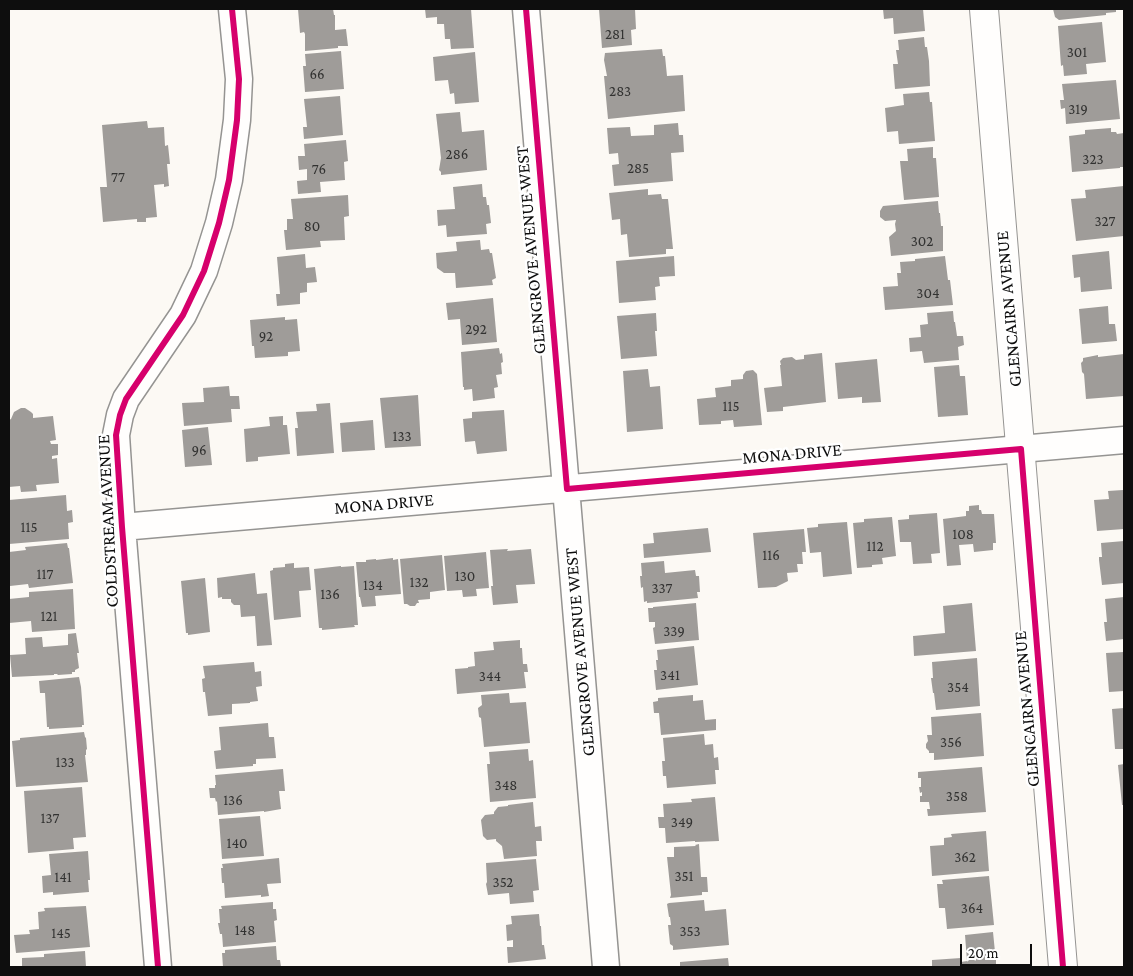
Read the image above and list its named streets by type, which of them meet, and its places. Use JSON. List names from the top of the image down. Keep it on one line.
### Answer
{"streets":{"street":["GLENGROVE AVENUE WEST","GLENCAIRN AVENUE","MONA DRIVE","COLDSTREAM AVENUE"]},"crossings":[["GLENGROVE AVENUE WEST","MONA DRIVE"],["GLENCAIRN AVENUE","MONA DRIVE"],["MONA DRIVE","COLDSTREAM AVENUE"]],"house_numbers":["281","301","66","283","319","286","323","285","76","77","327","80","302","304","292","92","115","133","96","115","108","112","116","117","130","132","134","337","136","121","339","341","344","354","356","133","348","358","136","137","349","140","362","351","141","352","364","148","353","145"],"scale_bar":"20 m"}
